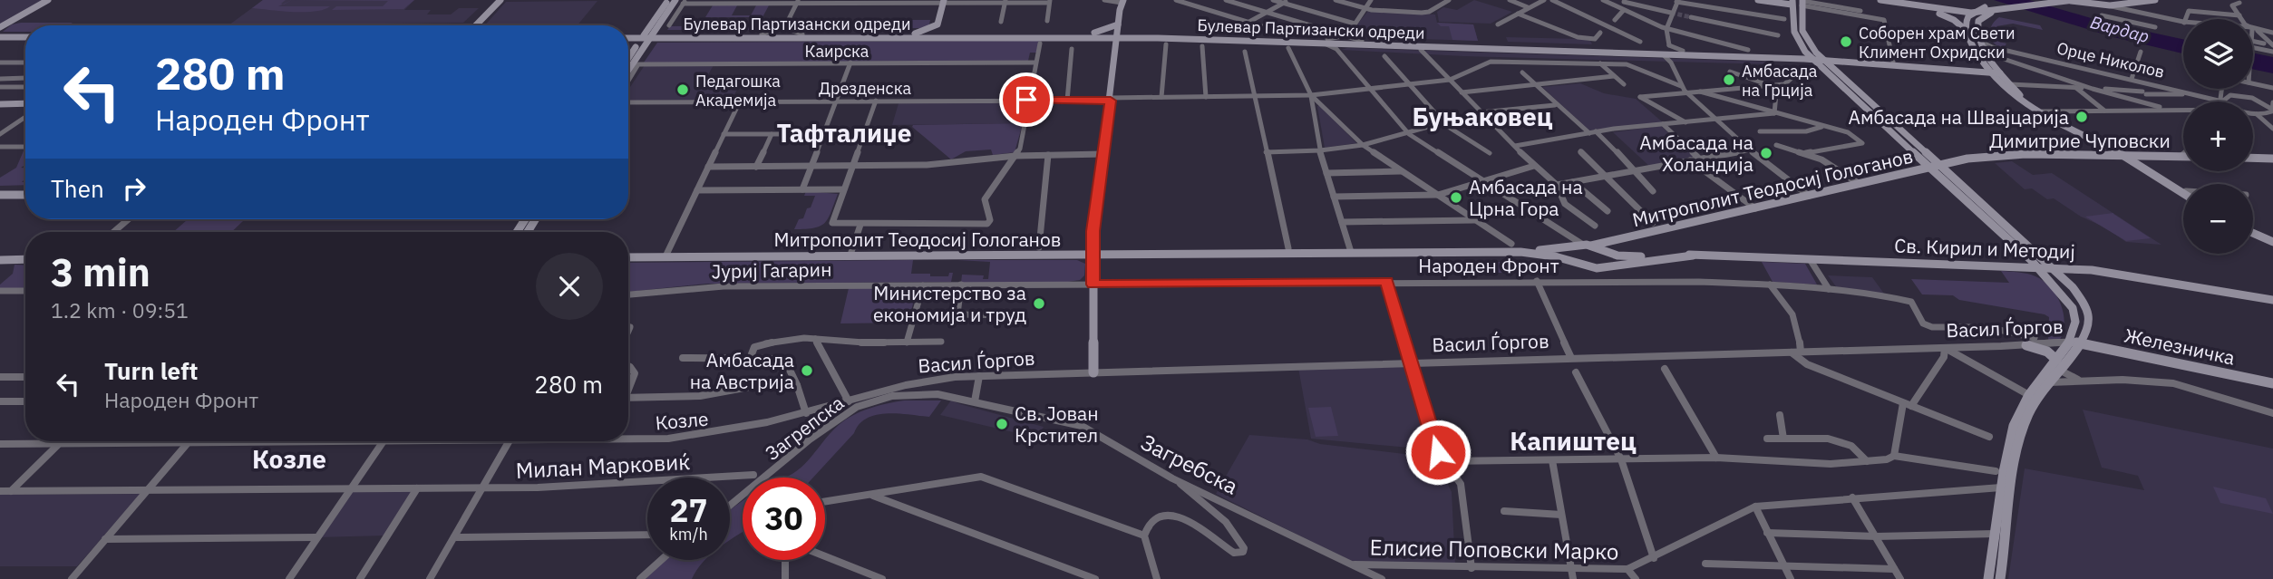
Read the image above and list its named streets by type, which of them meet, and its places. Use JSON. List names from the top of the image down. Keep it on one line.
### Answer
{"streets":{"street":["Булевар Партизански одреди","Каирска","Орце Николов","Дрезденска","Димитрие Чуповски","Митрополит Теодосиј Гологанов","Св. Кирил и Методиј","Народен Фронт","Јуриј Гагарин","Васил Ѓоргов","Железничка","Козле","Загрепска","Загребска","Милан Марковиќ","Елисие Поповски Марко"]},"crossings":[["Димитрие Чуповски","Митрополит Теодосиј Гологанов"],["Митрополит Теодосиј Гологанов","Св. Кирил и Методиј"],["Народен Фронт","Јуриј Гагарин"],["Народен Фронт","Васил Ѓоргов"],["Васил Ѓоргов","Железничка"],["Васил Ѓоргов","Козле"],["Загрепска","Загребска"],["Загребска","Елисие Поповски Марко"]],"districts":["Буњаковец","Тафталиџе","Капиштец","Козле"],"water":["Вардар"],"places":["Соборен храм Свети Климент Охридски","Амбасада на Грција","Педагошка Академија","Амбасада на Швајцарија","Амбасада на Холандија","Амбасада на Црна Гора","Министерство за економија и труд","Амбасада на Австрија","Св. Јован Крстител"],"page":{"map_buttons":["+","−"],"turn":["280 m","Народен Фронт"],"then":"Then","heading":["3 min","1.2 km · 09:51"],"list":[{"name":"Turn left","note":"Народен Фронт","value":"280 m"}],"speed":"27 km/h","limit":"30"}}
